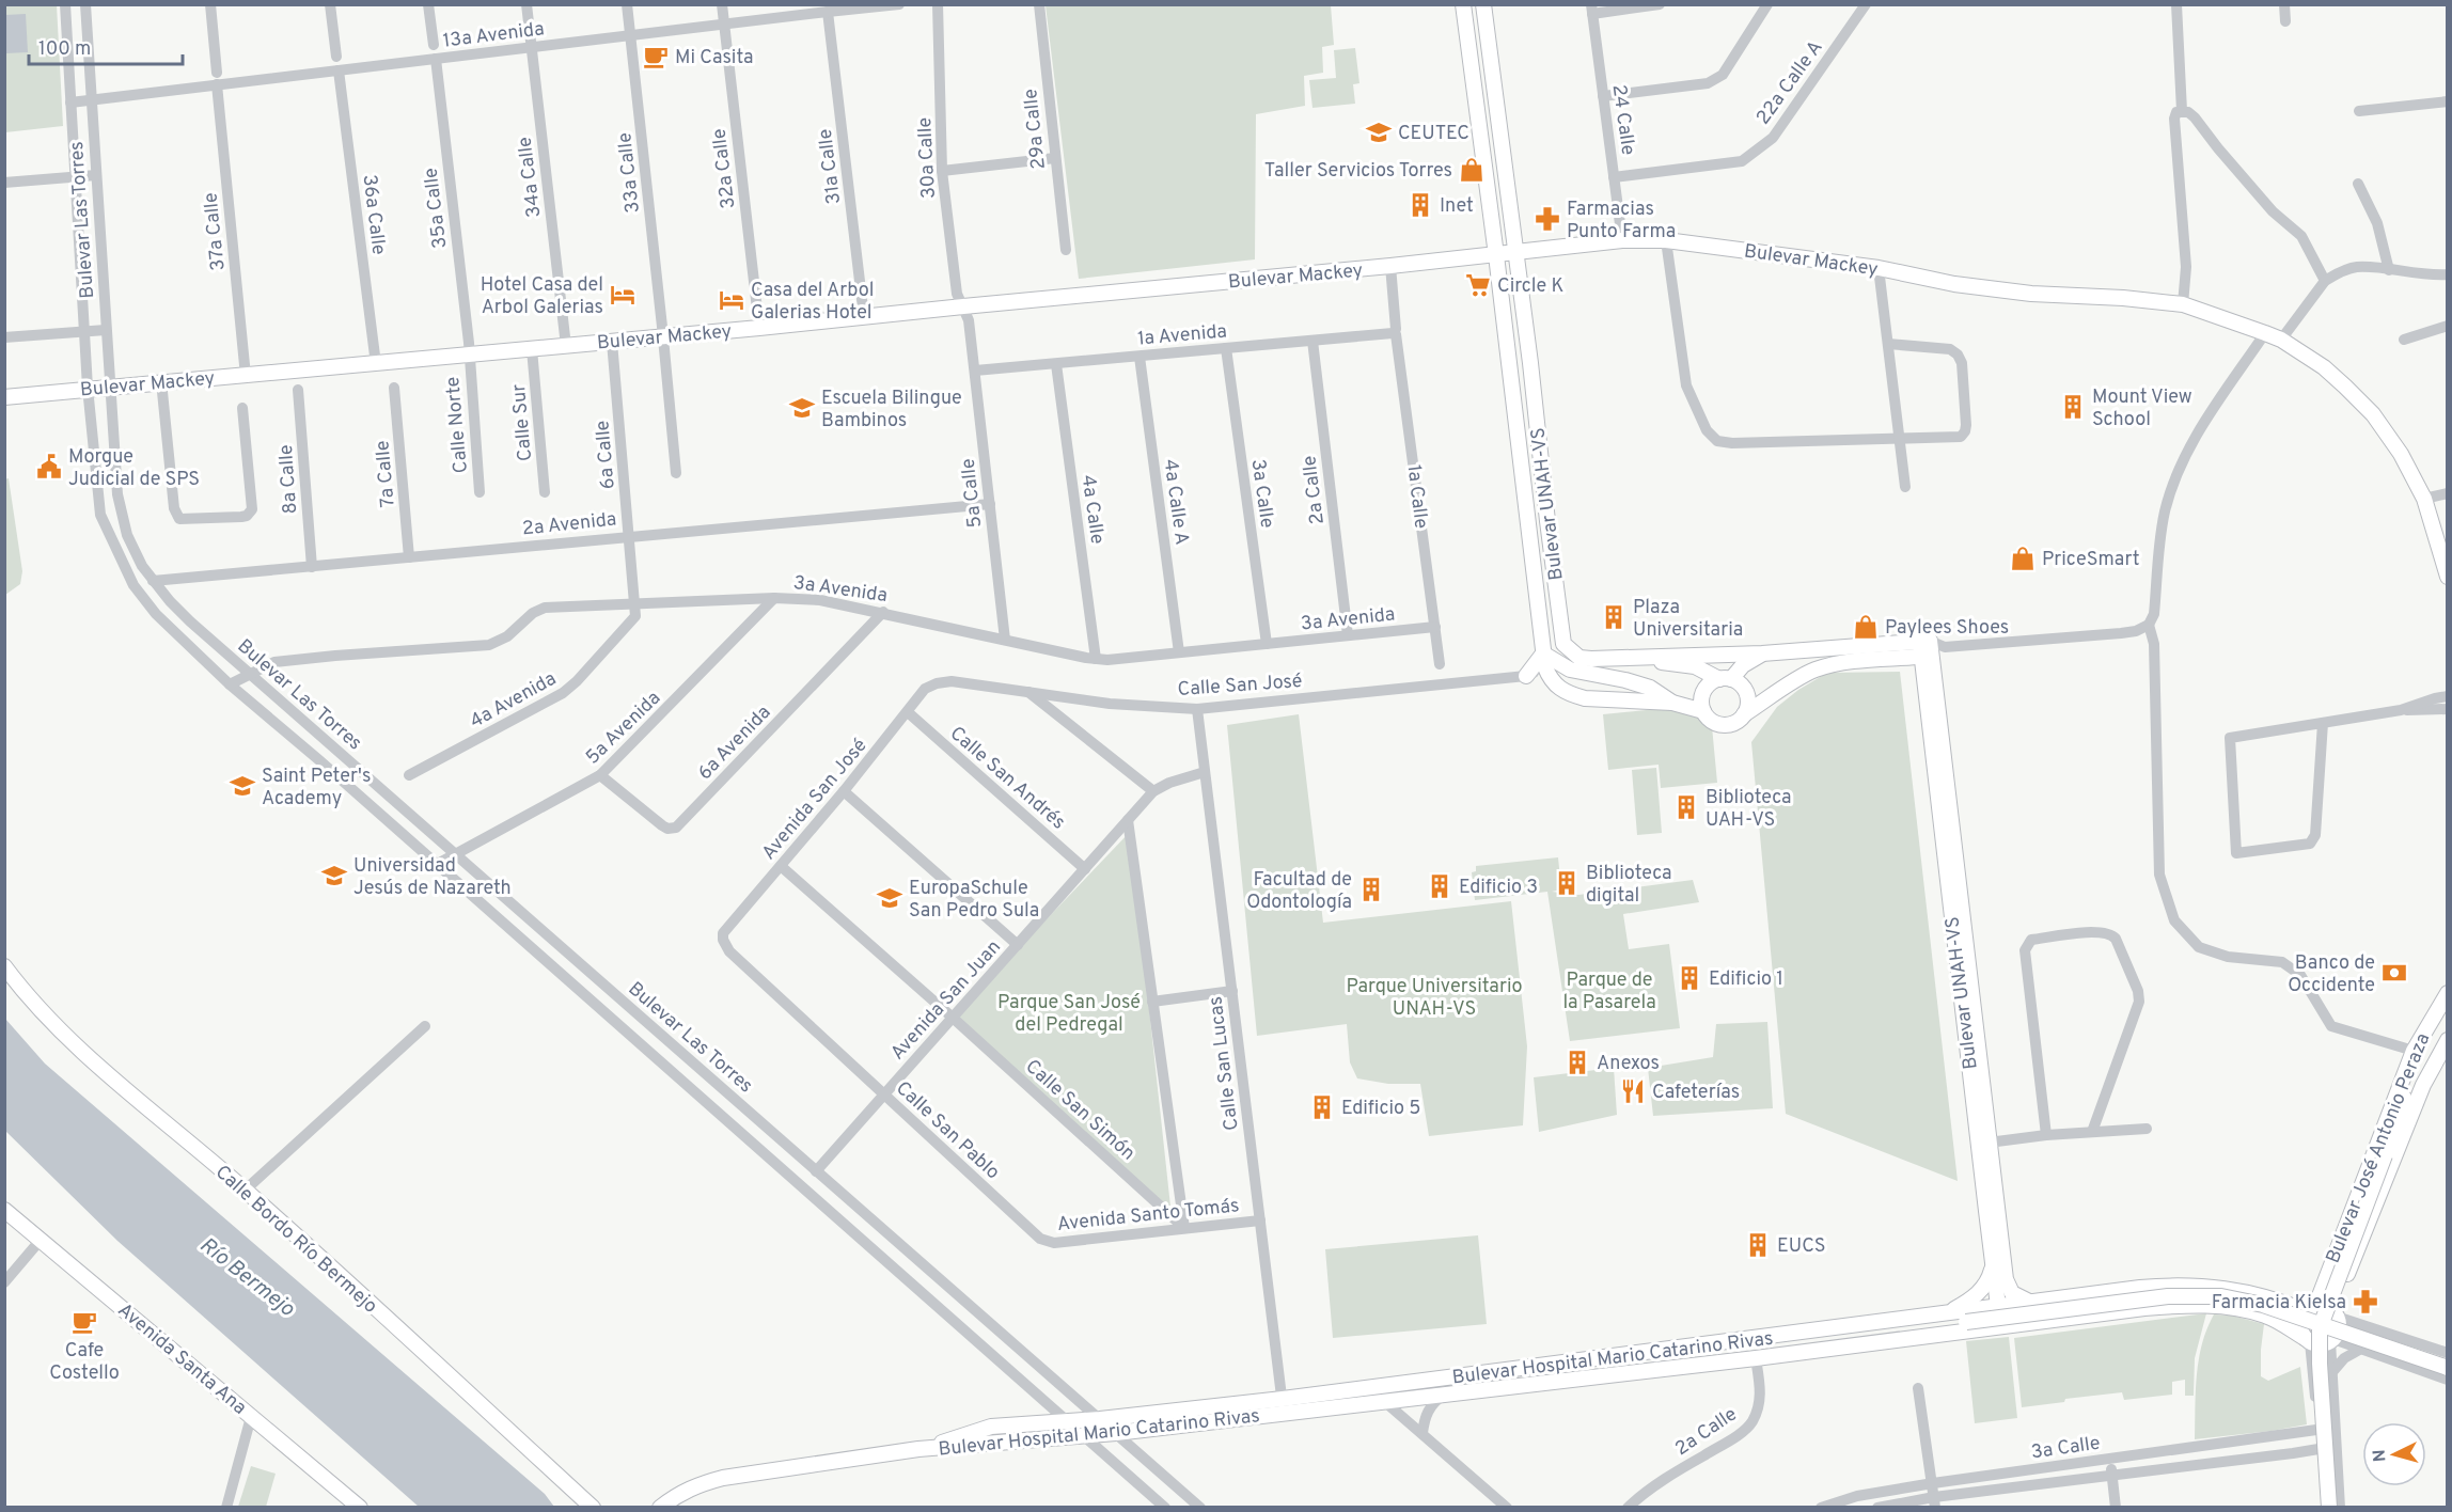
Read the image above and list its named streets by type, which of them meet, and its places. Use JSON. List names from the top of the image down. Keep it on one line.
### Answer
{"streets":{"main road":["Bulevar Mackey","Bulevar UNAH-VS","Bulevar José Antonio Peraza","Calle Bordo Río Bermejo","Bulevar Hospital Mario Catarino Rivas","Avenida Santa Ana"],"street":["13a Avenida","22a Calle A","24 Calle","29a Calle","30a Calle","31a Calle","32a Calle","33a Calle","34a Calle","35a Calle","36a Calle","Bulevar Las Torres","37a Calle","1a Avenida","Calle Sur","Calle Norte","6a Calle","7a Calle","8a Calle","2a Calle","5a Calle","3a Calle","1a Calle","4a Calle A","4a Calle","2a Avenida","3a Avenida","Calle San José","4a Avenida","5a Avenida","6a Avenida","Calle San Andrés","Avenida San José","Avenida San Juan","Calle San Lucas","Calle San Simón","Calle San Pablo","Avenida Santo Tomás"]},"crossings":[["13a Avenida","31a Calle"],["13a Avenida","32a Calle"],["13a Avenida","33a Calle"],["13a Avenida","34a Calle"],["13a Avenida","35a Calle"],["13a Avenida","36a Calle"],["13a Avenida","Bulevar Las Torres"],["13a Avenida","37a Calle"],["22a Calle A","24 Calle"],["24 Calle","Bulevar Mackey"],["30a Calle","Bulevar Mackey"],["30a Calle","5a Calle"],["31a Calle","Bulevar Mackey"],["32a Calle","Bulevar Mackey"],["33a Calle","Bulevar Mackey"],["34a Calle","Bulevar Mackey"],["35a Calle","Bulevar Mackey"],["35a Calle","Calle Norte"],["36a Calle","Bulevar Mackey"],["Bulevar Las Torres","Bulevar Mackey"],["Bulevar Las Torres","2a Avenida"],["Bulevar Las Torres","3a Avenida"],["Bulevar Las Torres","5a Avenida"],["Bulevar Las Torres","Avenida San Juan"],["Bulevar Las Torres","Bulevar Hospital Mario Catarino Rivas"],["37a Calle","Bulevar Mackey"],["Bulevar Mackey","Calle Sur"],["Bulevar Mackey","Calle Norte"],["Bulevar Mackey","6a Calle"],["Bulevar Mackey","5a Calle"],["Bulevar Mackey","1a Calle"],["Bulevar Mackey","Bulevar UNAH-VS"],["1a Avenida","2a Calle"],["1a Avenida","5a Calle"],["1a Avenida","3a Calle"],["1a Avenida","1a Calle"],["1a Avenida","4a Calle A"],["1a Avenida","4a Calle"],["6a Calle","2a Avenida"],["6a Calle","3a Avenida"],["6a Calle","4a Avenida"],["7a Calle","2a Avenida"],["8a Calle","2a Avenida"],["2a Calle","3a Avenida"],["2a Calle","Bulevar Hospital Mario Catarino Rivas"],["5a Calle","2a Avenida"],["5a Calle","3a Avenida"],["3a Calle","3a Avenida"],["1a Calle","3a Avenida"],["1a Calle","Calle San José"],["4a Calle A","3a Avenida"],["Bulevar UNAH-VS","Bulevar Hospital Mario Catarino Rivas"],["4a Calle","3a Avenida"],["3a Avenida","4a Avenida"],["3a Avenida","5a Avenida"],["3a Avenida","6a Avenida"],["Calle San José","Avenida San José"],["Calle San José","Calle San Lucas"],["5a Avenida","6a Avenida"],["Calle San Andrés","Avenida San José"],["Calle San Andrés","Avenida San Juan"],["Avenida San José","Calle San Simón"],["Avenida San José","Calle San Pablo"],["Avenida San Juan","Calle San Lucas"],["Avenida San Juan","Calle San Simón"],["Avenida San Juan","Calle San Pablo"],["Calle San Lucas","Avenida Santo Tomás"],["Calle San Lucas","Bulevar Hospital Mario Catarino Rivas"],["Calle San Simón","Avenida Santo Tomás"],["Calle San Pablo","Avenida Santo Tomás"],["Bulevar José Antonio Peraza","Bulevar Hospital Mario Catarino Rivas"]],"water":["Río Bermejo"],"parks":["Parque de la Pasarela","Parque Universitario UNAH-VS","Parque San José del Pedregal"],"places":{"cafe":["Mi Casita","Cafe Costello"],"school or university":["CEUTEC","Escuela Bilingue Bambinos","Saint Peter's Academy","Universidad Jesús de Nazareth","EuropaSchule San Pedro Sula"],"shop":["Taller Servicios Torres","PriceSmart","Paylees Shoes"],"building":["Inet","Mount View School","Plaza Universitaria","Biblioteca UAH-VS","Biblioteca digital","Edificio 3","Facultad de Odontología","Edificio 1","Anexos","Edificio 5","EUCS"],"pharmacy":["Farmacias Punto Farma","Farmacia Kielsa"],"supermarket":["Circle K"],"hotel":["Hotel Casa del Arbol Galerias","Casa del Arbol Galerias Hotel"],"public building":["Morgue Judicial de SPS"],"bank":["Banco de Occidente"],"restaurant":["Cafeterías"]},"scale_bar":"100 m","north":"left"}
